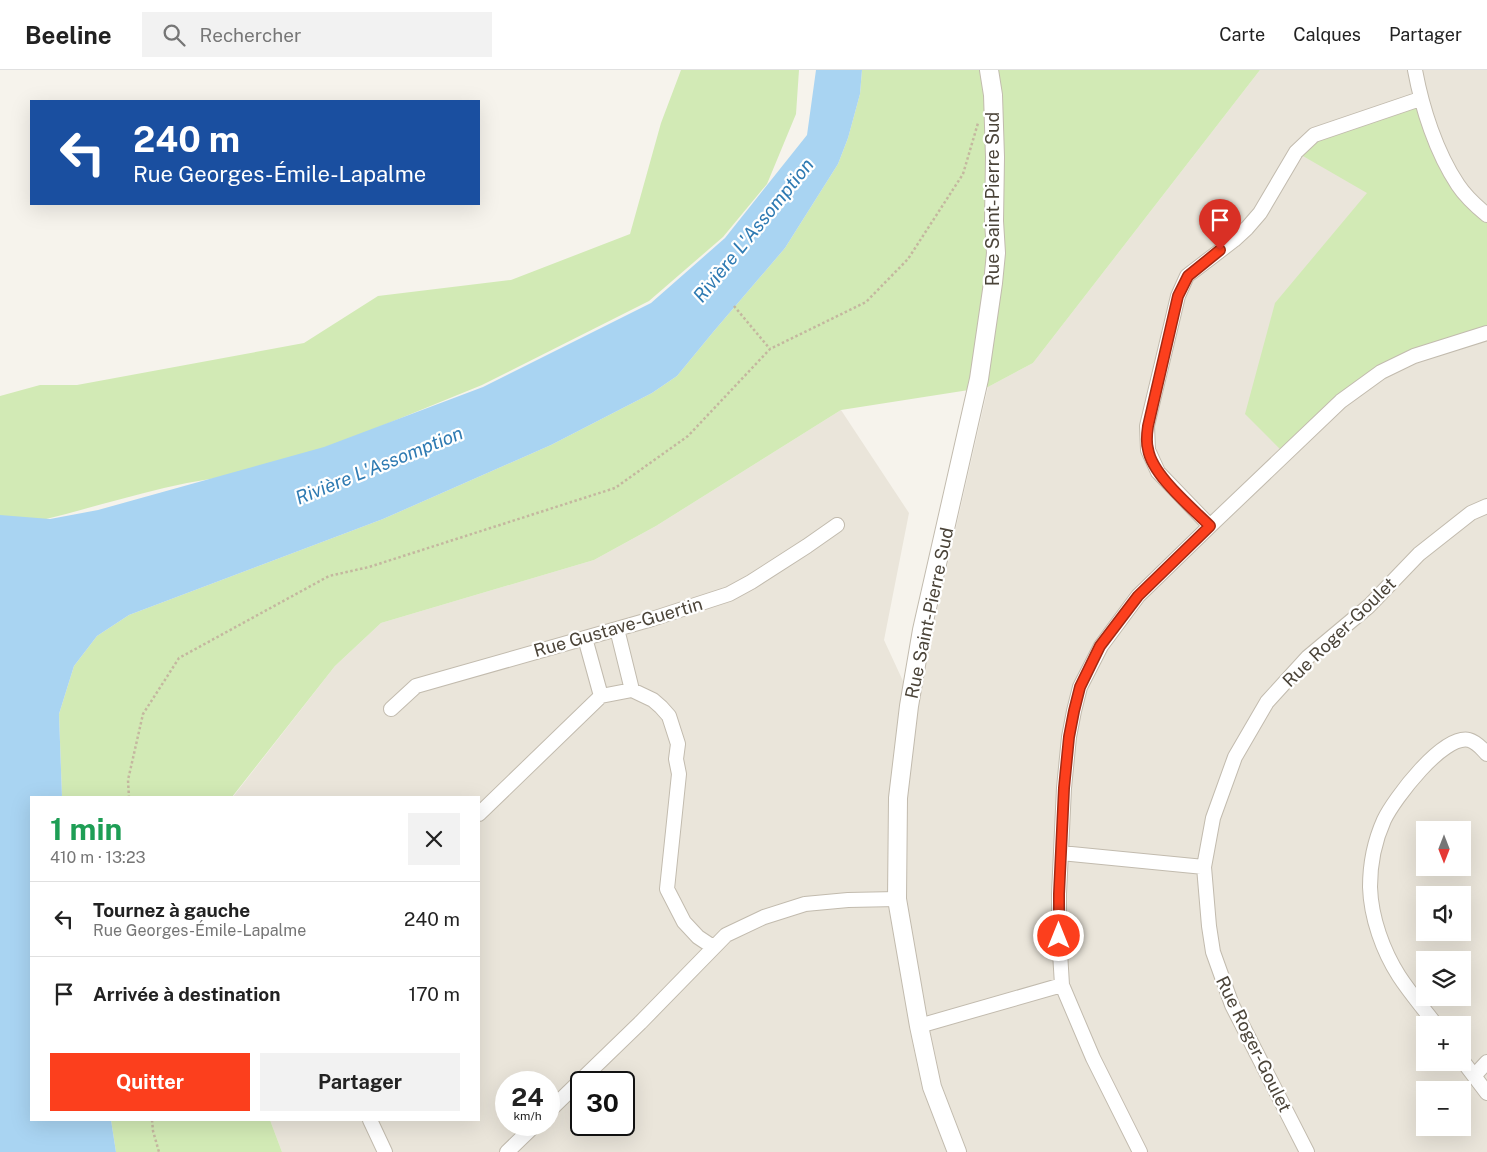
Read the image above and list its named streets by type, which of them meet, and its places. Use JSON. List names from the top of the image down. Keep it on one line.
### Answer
{"streets":{"street":["Rue Saint-Pierre Sud","Rue Gustave-Guertin","Rue Roger-Goulet"]},"water":["Rivière L'Assomption"],"north":"bottom","page":{"header":"Beeline","search":"Rechercher","nav":["Carte","Calques","Partager"],"turn":["240 m","Rue Georges-Émile-Lapalme"],"heading":["1 min","410 m · 13:23"],"map_buttons":["+","−"],"list":[{"name":"Tournez à gauche","note":"Rue Georges-Émile-Lapalme","value":"240 m"},{"name":"Arrivée à destination","value":"170 m"}],"buttons":["Quitter","Partager"],"speed":"24 km/h","limit":"30"}}
